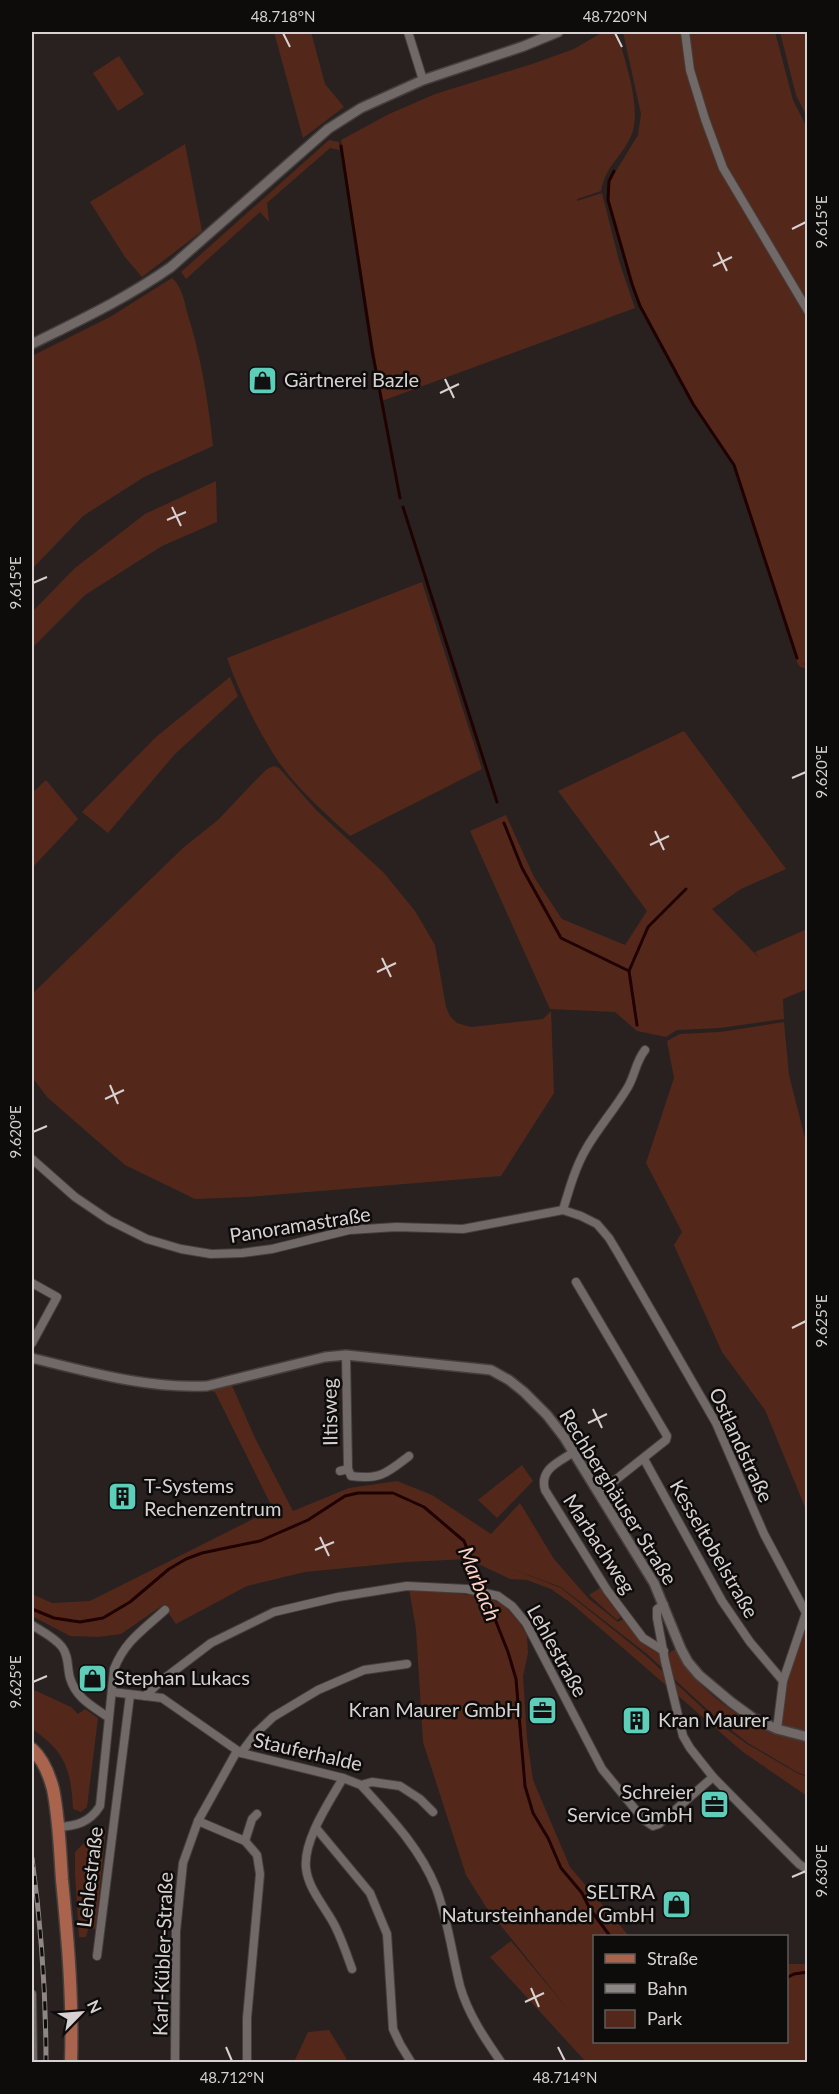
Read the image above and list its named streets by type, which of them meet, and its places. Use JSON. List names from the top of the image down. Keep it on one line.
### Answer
{"streets":{"street":["Panoramastraße","Iltisweg","Ostlandstraße","Rechberghäuser Straße","Marbachweg","Kesseltobelstraße","Lehlestraße","Stauferhalde","Karl-Kübler-Straße"]},"crossings":[["Panoramastraße","Ostlandstraße"],["Iltisweg","Rechberghäuser Straße"],["Ostlandstraße","Rechberghäuser Straße"],["Ostlandstraße","Kesseltobelstraße"],["Rechberghäuser Straße","Marbachweg"],["Lehlestraße","Stauferhalde"],["Stauferhalde","Karl-Kübler-Straße"]],"water":["Marbach"],"places":{"shop":["Gärtnerei Bazle","Stephan Lukacs","SELTRA Natursteinhandel GmbH"],"building":["T-Systems Rechenzentrum","Kran Maurer"],"office":["Kran Maurer GmbH","Schreier Service GmbH"]},"legend":["Straße","Bahn","Park"],"north":"top right","coordinates":["48.718°N","48.720°N","9.615°E","9.620°E","9.625°E","9.630°E","48.712°N","48.714°N"]}
